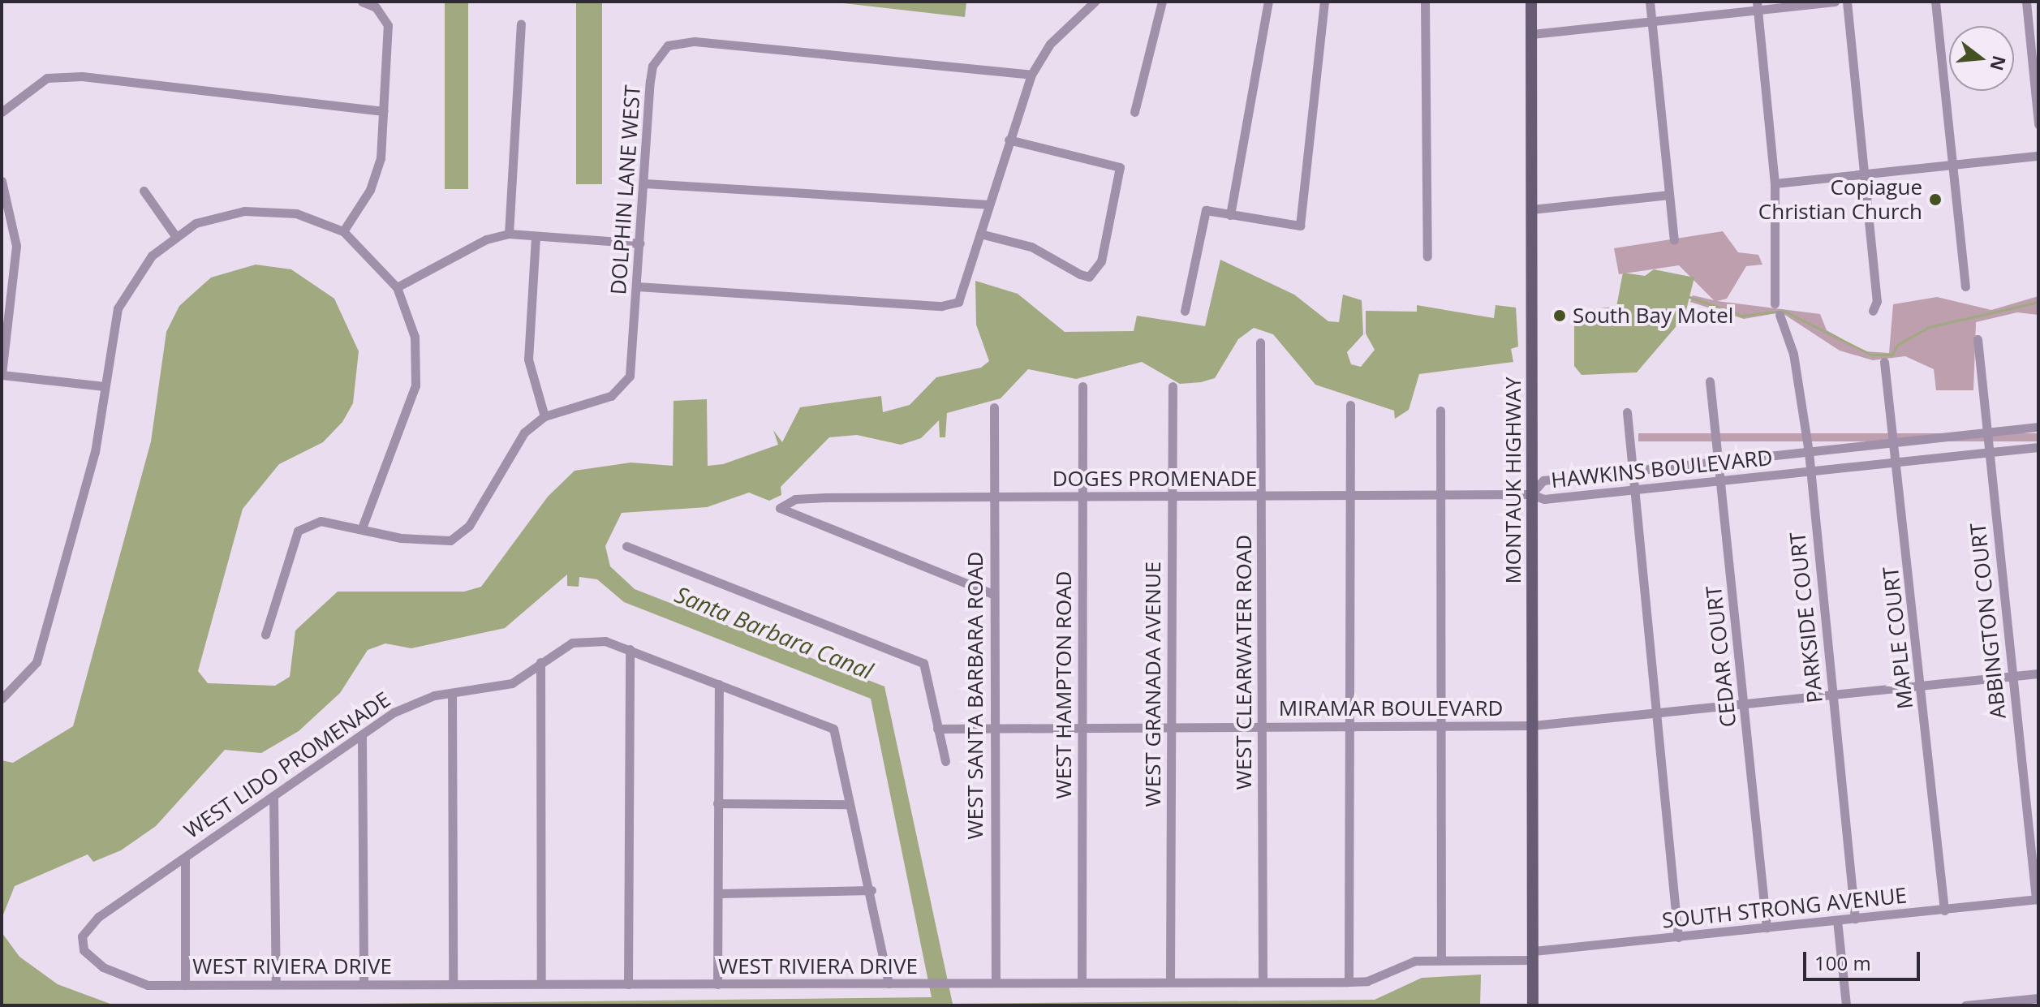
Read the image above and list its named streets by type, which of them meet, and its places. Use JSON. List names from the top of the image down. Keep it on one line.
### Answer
{"streets":{"main road":["MONTAUK HIGHWAY"],"street":["DOLPHIN LANE WEST","HAWKINS BOULEVARD","DOGES PROMENADE","PARKSIDE COURT","ABBINGTON COURT","MAPLE COURT","CEDAR COURT","WEST CLEARWATER ROAD","WEST GRANADA AVENUE","WEST HAMPTON ROAD","WEST SANTA BARBARA ROAD","MIRAMAR BOULEVARD","WEST LIDO PROMENADE","SOUTH STRONG AVENUE","WEST RIVIERA DRIVE"]},"crossings":[["HAWKINS BOULEVARD","DOGES PROMENADE"],["HAWKINS BOULEVARD","MONTAUK HIGHWAY"],["HAWKINS BOULEVARD","PARKSIDE COURT"],["HAWKINS BOULEVARD","ABBINGTON COURT"],["HAWKINS BOULEVARD","MAPLE COURT"],["HAWKINS BOULEVARD","CEDAR COURT"],["DOGES PROMENADE","MONTAUK HIGHWAY"],["DOGES PROMENADE","WEST CLEARWATER ROAD"],["DOGES PROMENADE","WEST GRANADA AVENUE"],["DOGES PROMENADE","WEST HAMPTON ROAD"],["DOGES PROMENADE","WEST SANTA BARBARA ROAD"],["MONTAUK HIGHWAY","MIRAMAR BOULEVARD"],["MONTAUK HIGHWAY","SOUTH STRONG AVENUE"],["MONTAUK HIGHWAY","WEST RIVIERA DRIVE"],["PARKSIDE COURT","MIRAMAR BOULEVARD"],["PARKSIDE COURT","SOUTH STRONG AVENUE"],["ABBINGTON COURT","MIRAMAR BOULEVARD"],["ABBINGTON COURT","SOUTH STRONG AVENUE"],["MAPLE COURT","MIRAMAR BOULEVARD"],["MAPLE COURT","SOUTH STRONG AVENUE"],["CEDAR COURT","MIRAMAR BOULEVARD"],["CEDAR COURT","SOUTH STRONG AVENUE"],["WEST CLEARWATER ROAD","MIRAMAR BOULEVARD"],["WEST CLEARWATER ROAD","WEST RIVIERA DRIVE"],["WEST GRANADA AVENUE","MIRAMAR BOULEVARD"],["WEST GRANADA AVENUE","WEST RIVIERA DRIVE"],["WEST HAMPTON ROAD","MIRAMAR BOULEVARD"],["WEST HAMPTON ROAD","WEST RIVIERA DRIVE"],["WEST SANTA BARBARA ROAD","MIRAMAR BOULEVARD"],["WEST SANTA BARBARA ROAD","WEST RIVIERA DRIVE"],["WEST LIDO PROMENADE","WEST RIVIERA DRIVE"],["SOUTH STRONG AVENUE","WEST RIVIERA DRIVE"]],"water":["Santa Barbara Canal"],"places":["Copiague Christian Church","South Bay Motel"],"scale_bar":"100 m","north":"right"}
